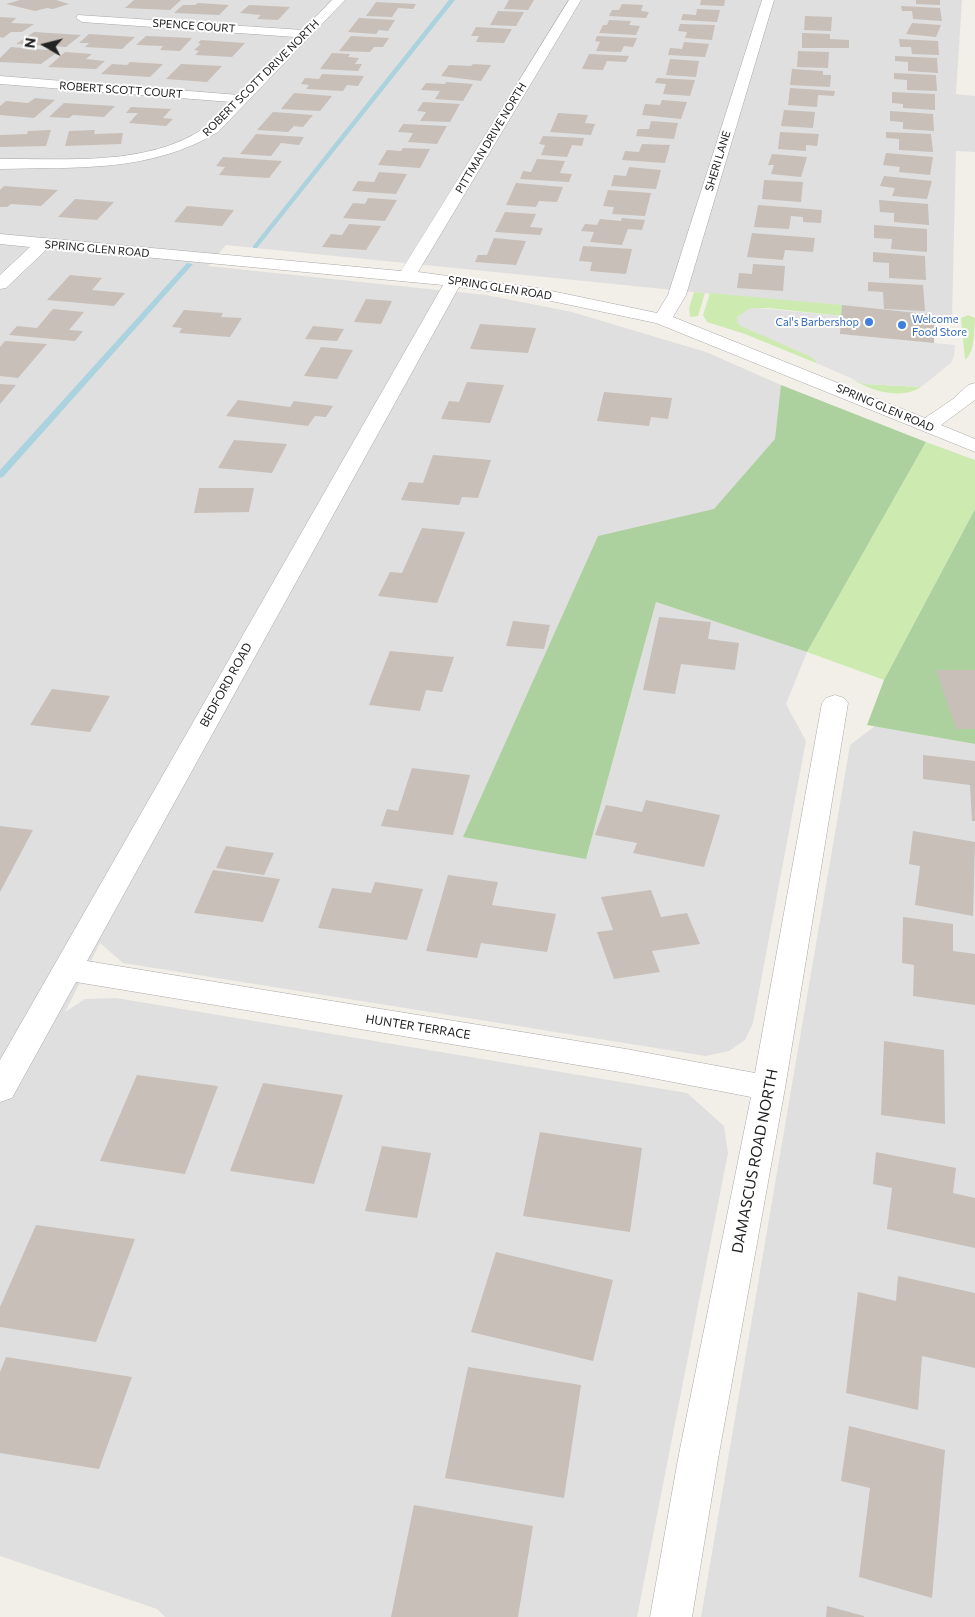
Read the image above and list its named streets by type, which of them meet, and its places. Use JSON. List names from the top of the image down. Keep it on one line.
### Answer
{"streets":{"street":["SPENCE COURT","ROBERT SCOTT DRIVE NORTH","ROBERT SCOTT COURT","PITTMAN DRIVE NORTH","SHERI LANE","SPRING GLEN ROAD","BEDFORD ROAD","HUNTER TERRACE","DAMASCUS ROAD NORTH"]},"crossings":[["SPENCE COURT","ROBERT SCOTT DRIVE NORTH"],["ROBERT SCOTT DRIVE NORTH","ROBERT SCOTT COURT"],["PITTMAN DRIVE NORTH","SPRING GLEN ROAD"],["SHERI LANE","SPRING GLEN ROAD"],["SPRING GLEN ROAD","BEDFORD ROAD"],["BEDFORD ROAD","HUNTER TERRACE"],["HUNTER TERRACE","DAMASCUS ROAD NORTH"]],"places":["Cal's Barbershop","Welcome Food Store"],"north":"left"}
